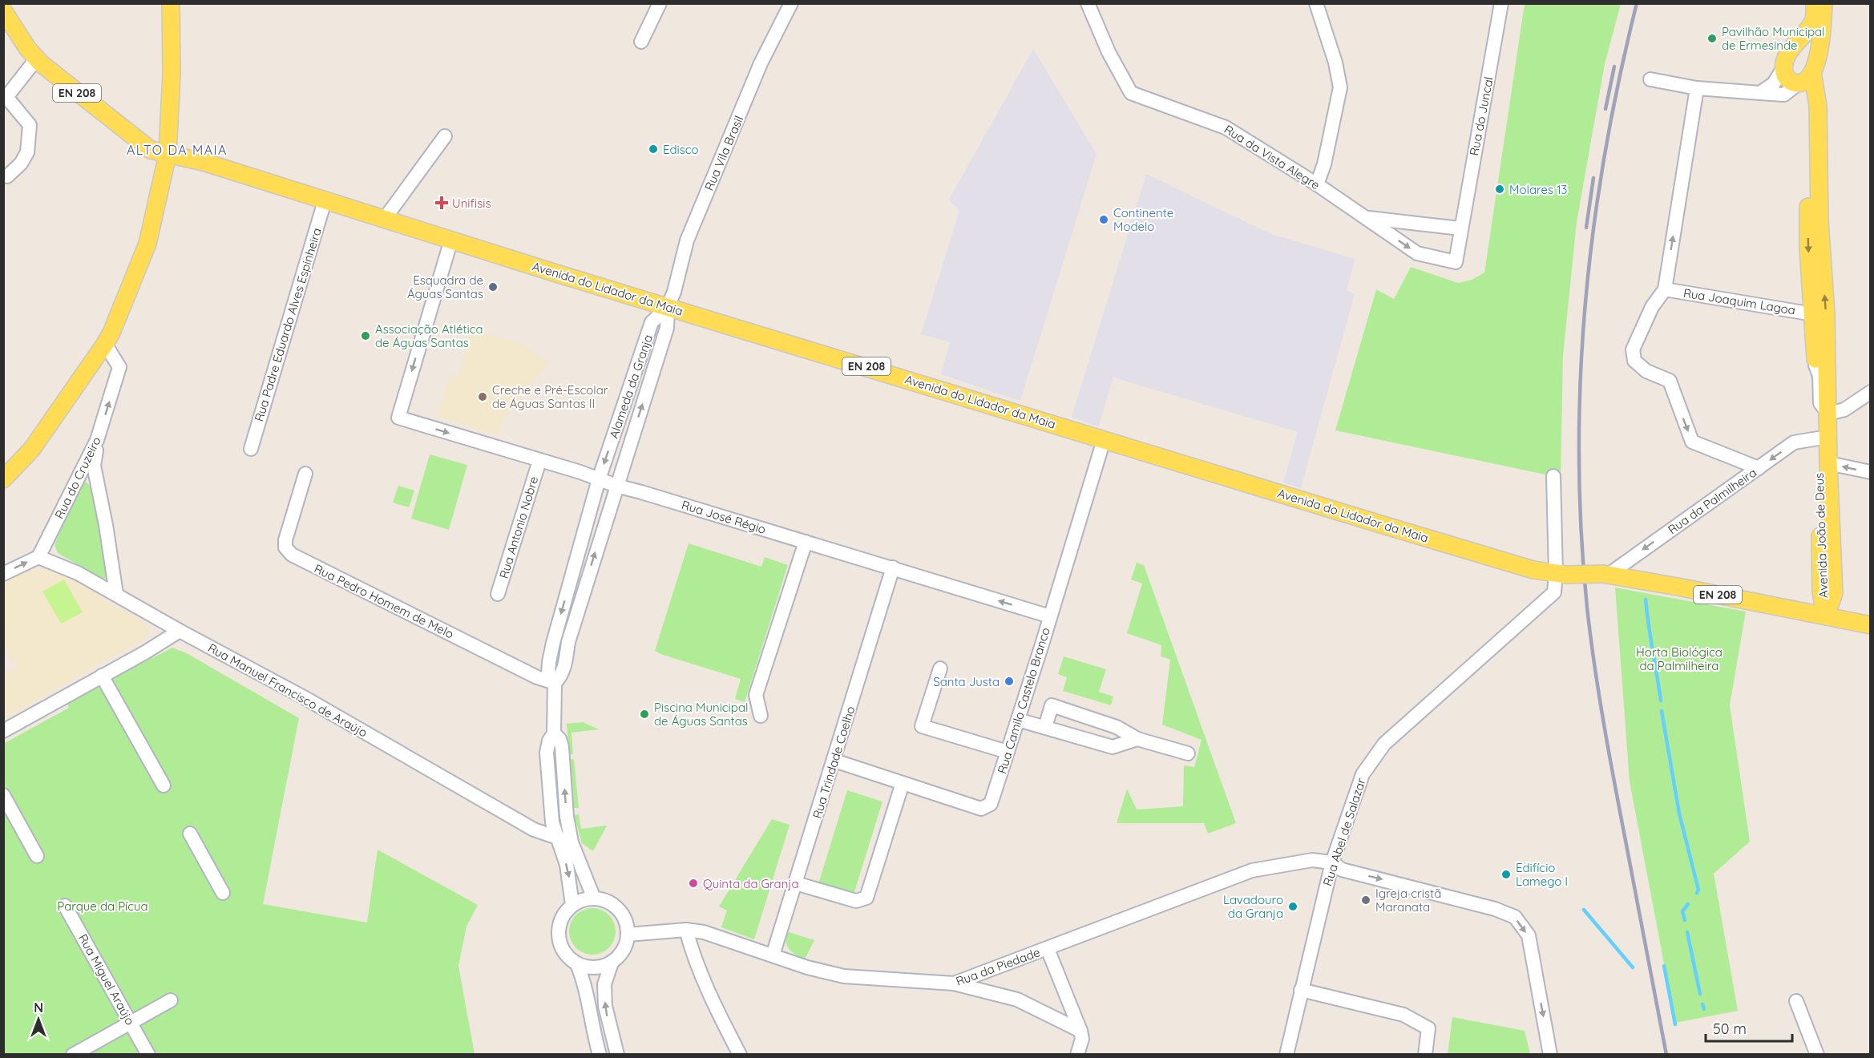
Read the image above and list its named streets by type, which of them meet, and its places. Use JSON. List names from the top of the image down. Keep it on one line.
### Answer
{"streets":{"main road":["EN 208","Avenida do Lidador da Maia","Avenida João de Deus"],"street":["Rua do Juncal","Rua Vila Brasil","Rua da Vista Alegre","Rua Joaquim Lagoa","Rua Padre Eduardo Alves Espinheira","Alameda da Granja","Rua do Cruzeiro","Rua da Palmilheira","Rua José Régio","Rua Antonio Nobre","Rua Pedro Homem de Melo","Rua Manuel Francisco de Araújo","Rua Camilo Castelo Branco","Rua Trindade Coelho","Rua Abel de Salazar","Rua da Piedade","Rua Miguel Araújo"]},"crossings":[["EN 208","Avenida do Lidador da Maia"],["EN 208","Rua da Palmilheira"],["EN 208","Avenida João de Deus"],["Rua do Juncal","Rua da Vista Alegre"],["Rua Vila Brasil","Avenida do Lidador da Maia"],["Rua Vila Brasil","Alameda da Granja"],["Avenida do Lidador da Maia","Rua Padre Eduardo Alves Espinheira"],["Avenida do Lidador da Maia","Alameda da Granja"],["Avenida do Lidador da Maia","Rua da Palmilheira"],["Avenida do Lidador da Maia","Rua José Régio"],["Avenida do Lidador da Maia","Rua Camilo Castelo Branco"],["Avenida do Lidador da Maia","Rua Abel de Salazar"],["Rua Joaquim Lagoa","Avenida João de Deus"],["Alameda da Granja","Rua José Régio"],["Alameda da Granja","Rua Pedro Homem de Melo"],["Alameda da Granja","Rua Manuel Francisco de Araújo"],["Alameda da Granja","Rua da Piedade"],["Rua do Cruzeiro","Rua Manuel Francisco de Araújo"],["Rua da Palmilheira","Avenida João de Deus"],["Rua José Régio","Rua Antonio Nobre"],["Rua José Régio","Rua Camilo Castelo Branco"],["Rua José Régio","Rua Trindade Coelho"],["Rua Camilo Castelo Branco","Rua Trindade Coelho"],["Rua Trindade Coelho","Rua da Piedade"],["Rua Abel de Salazar","Rua da Piedade"]],"one_way":["Rua do Cruzeiro","Rua da Palmilheira"],"districts":["ALTO DA MAIA"],"parks":["Horta Biológica da Palmilheira","Parque da Pícua"],"places":{"other":["Pavilhão Municipal de Ermesinde","Edisco","Molares 13","Continente Modelo","Esquadra de Águas Santas","Associação Atlética de Águas Santas","Creche e Pré-Escolar de Águas Santas II","Santa Justa","Piscina Municipal de Águas Santas","Edifício Lamego I","Quinta da Granja","Igreja cristã Maranata","Lavadouro da Granja"],"health":["Unifisis"]},"scale_bar":"50 m","north":"top"}
